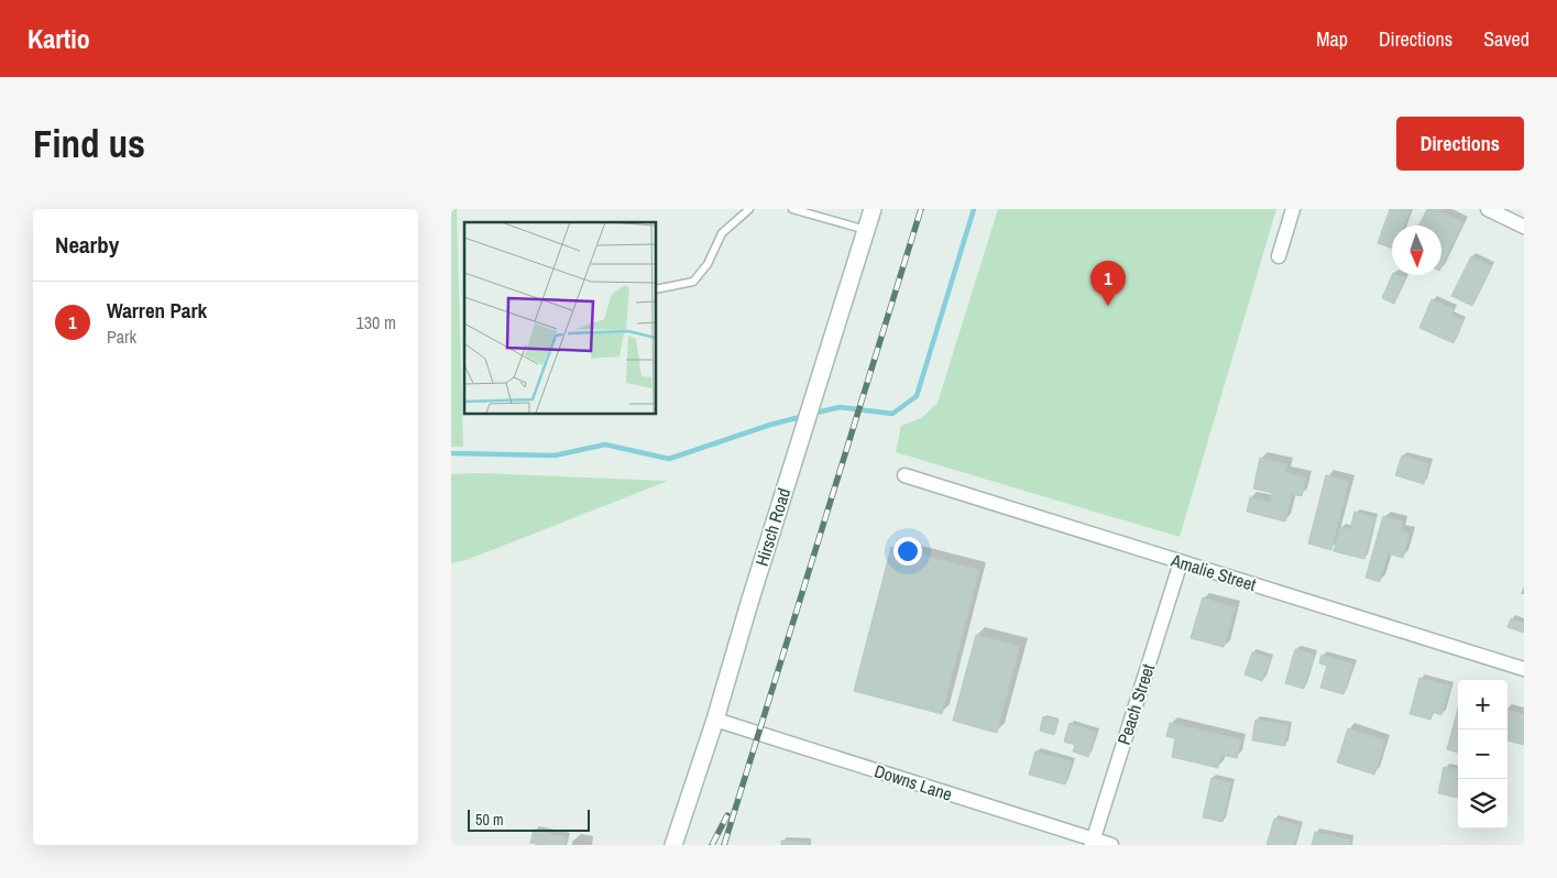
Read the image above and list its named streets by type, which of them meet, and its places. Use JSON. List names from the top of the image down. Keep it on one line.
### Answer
{"streets":{"main road":["Hirsch Road"],"street":["Amalie Street","Peach Street","Downs Lane"]},"crossings":[["Hirsch Road","Downs Lane"],["Amalie Street","Peach Street"],["Peach Street","Downs Lane"]],"scale_bar":"50 m","north":"bottom","page":{"header":"Kartio","nav":["Map","Directions","Saved"],"buttons":"Directions","title":"Find us","heading":"Nearby","pins":"1","list":[{"mark":"1","name":"Warren Park","note":"Park","value":"130 m"}],"map_buttons":["+","−"],"scale":"50 m"}}
